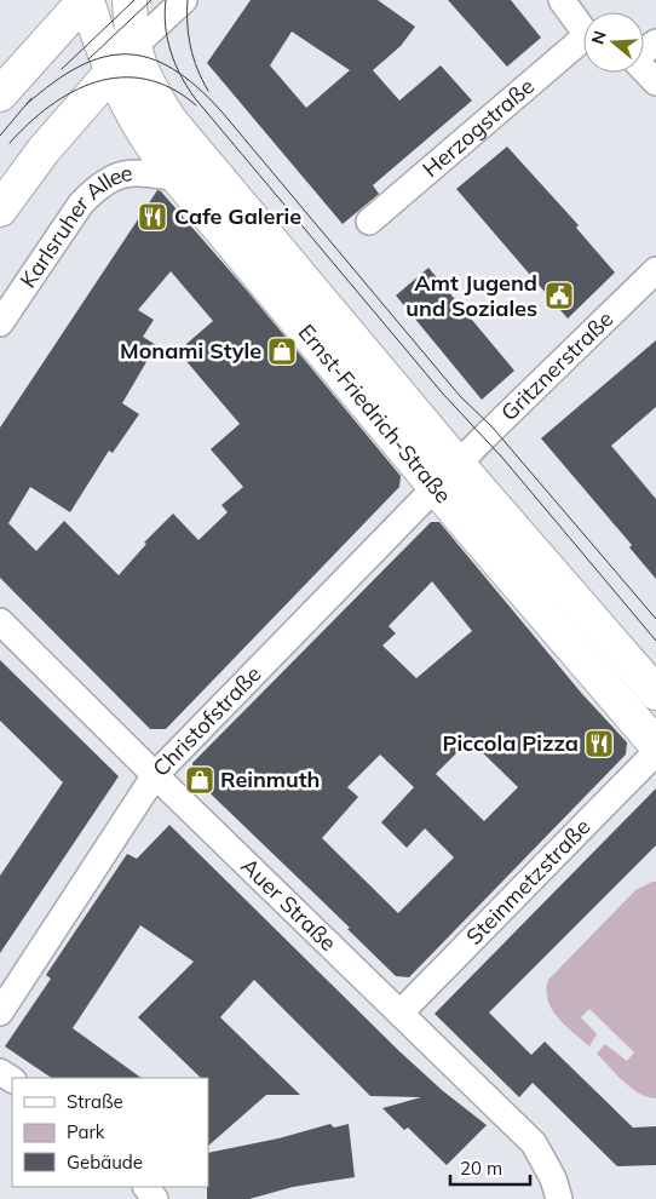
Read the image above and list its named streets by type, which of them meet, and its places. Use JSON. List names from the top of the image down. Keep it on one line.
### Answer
{"streets":{"main road":["Ernst-Friedrich-Straße"],"street":["Herzogstraße","Karlsruher Allee","Gritznerstraße","Christofstraße","Steinmetzstraße","Auer Straße"]},"crossings":[["Karlsruher Allee","Ernst-Friedrich-Straße"],["Gritznerstraße","Ernst-Friedrich-Straße"],["Gritznerstraße","Christofstraße"],["Ernst-Friedrich-Straße","Christofstraße"],["Christofstraße","Auer Straße"],["Steinmetzstraße","Auer Straße"]],"places":{"restaurant":["Cafe Galerie","Piccola Pizza"],"public building":["Amt Jugend und Soziales"],"shop":["Monami Style","Reinmuth"]},"legend":["Straße","Park","Gebäude"],"scale_bar":"20 m","north":"left"}
